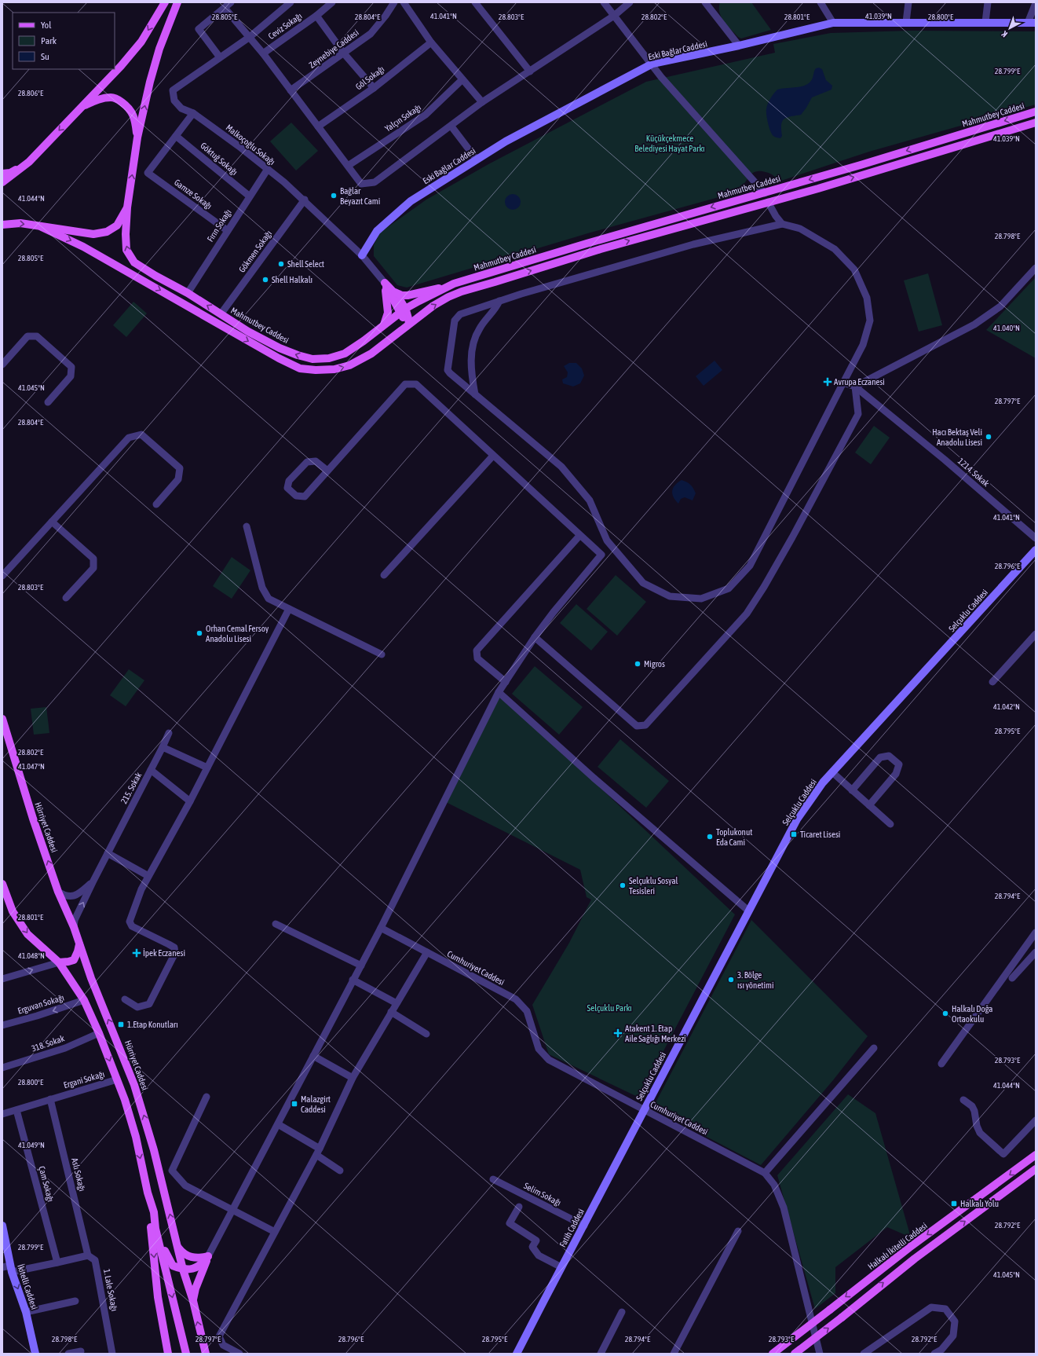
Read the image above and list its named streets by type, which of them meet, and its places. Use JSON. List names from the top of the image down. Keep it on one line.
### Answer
{"streets":{"main road":["Mahmutbey Caddesi","Hürriyet Caddesi","Halkalı İkitelli Caddesi"],"street":["Ceviz Sokağı","Zeynebiye Caddesi","Eski Bağlar Caddesi","Göl Sokağı","Yalçın Sokağı","Malkoçoğlu Sokağı","Göktuğ Sokağı","Gamze Sokağı","Fırın Sokağı","Gökmen Sokağı","1214. Sokak","Selçuklu Caddesi","215. Sokak","Cumhuriyet Caddesi","Erguvan Sokağı","318. Sokak","Ergani Sokağı","Aslı Sokağı","Çam Sokağı","Selim Sokağı","Fatih Caddesi","İkitelli Caddesi","1. Lale Sokağı"]},"crossings":[["Eski Bağlar Caddesi","Malkoçoğlu Sokağı"],["Mahmutbey Caddesi","Fırın Sokağı"],["Mahmutbey Caddesi","Gökmen Sokağı"],["Malkoçoğlu Sokağı","Fırın Sokağı"],["Malkoçoğlu Sokağı","Gökmen Sokağı"],["Göktuğ Sokağı","Gamze Sokağı"],["Göktuğ Sokağı","Fırın Sokağı"],["Gamze Sokağı","Fırın Sokağı"],["Selçuklu Caddesi","Cumhuriyet Caddesi"],["Selçuklu Caddesi","Fatih Caddesi"],["215. Sokak","Hürriyet Caddesi"],["Cumhuriyet Caddesi","Fatih Caddesi"],["Ergani Sokağı","Aslı Sokağı"],["Ergani Sokağı","Çam Sokağı"],["Aslı Sokağı","1. Lale Sokağı"],["Selim Sokağı","Fatih Caddesi"]],"parks":["Küçükçekmece Belediyesi Hayat Parkı","Selçuklu Parkı"],"places":{"other":["Bağlar Beyazıt Cami","Shell Select","Shell Halkalı","Hacı Bektaş Veli Anadolu Lisesi","Orhan Cemal Fersoy Anadolu Lisesi","Migros","Toplukonut Eda Cami","Selçuklu Sosyal Tesisleri","3. Bölge ısı yönetimi","Halkalı Doğa Ortaokulu"],"health":["Avrupa Eczanesi","İpek Eczanesi","Atakent 1. Etap Aile Sağlığı Merkezi"],"transit":["Ticaret Lisesi","1.Etap Konutları","Malazgirt Caddesi","Halkalı Yolu"]},"legend":["Yol","Park","Su"],"north":"bottom left","coordinates":["41.041°N","41.039°N","28.805°E","28.804°E","28.803°E","28.802°E","28.801°E","28.800°E","28.799°E","28.806°E","41.044°N","28.798°E","41.040°N","41.045°N","28.797°E","28.796°E","41.042°N","28.795°E","41.047°N","28.794°E","41.048°N","28.793°E","41.049°N","28.792°E"]}
